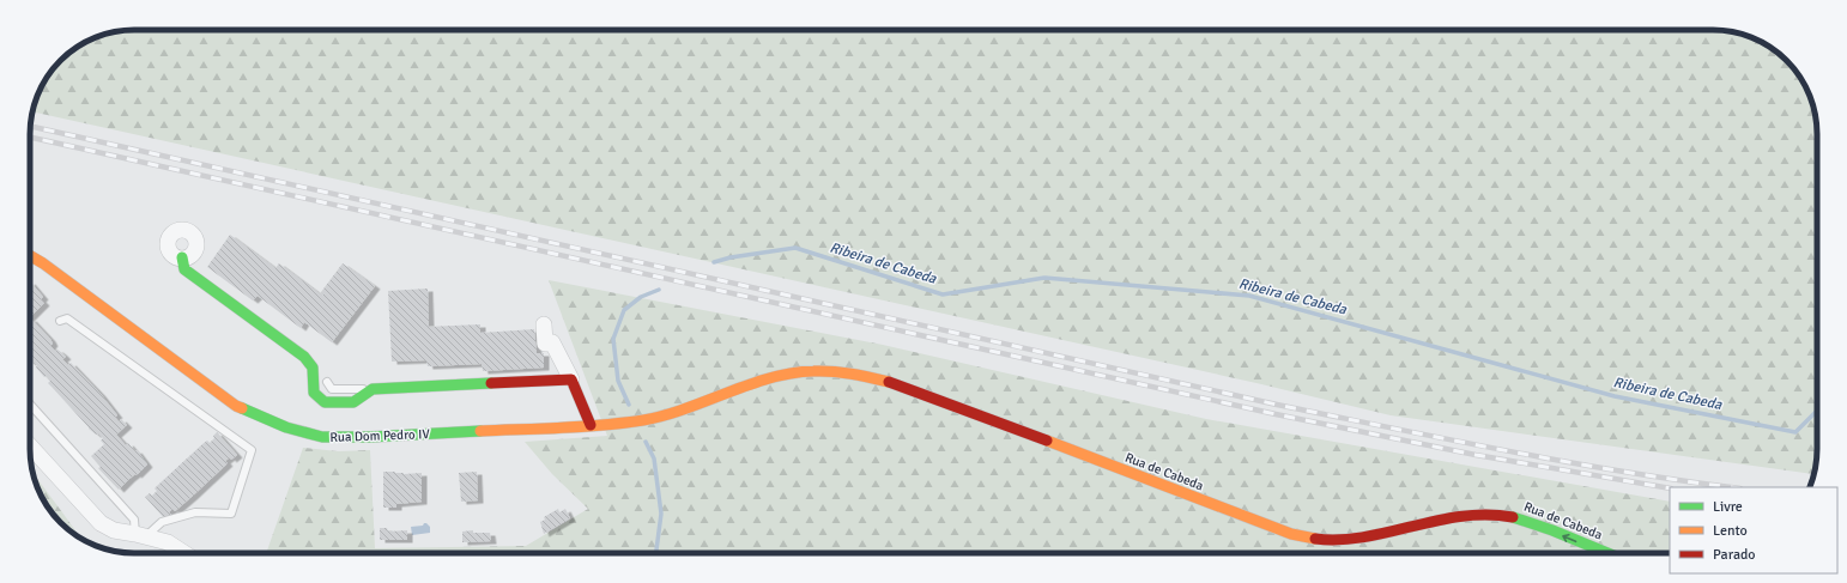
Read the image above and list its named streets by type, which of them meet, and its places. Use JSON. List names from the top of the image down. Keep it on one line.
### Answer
{"streets":{"main road":["Rua Dom Pedro IV","Rua de Cabeda"]},"crossings":[["Rua Dom Pedro IV","Rua de Cabeda"]],"water":["Ribeira de Cabeda"],"legend":["Livre","Lento","Parado"]}
